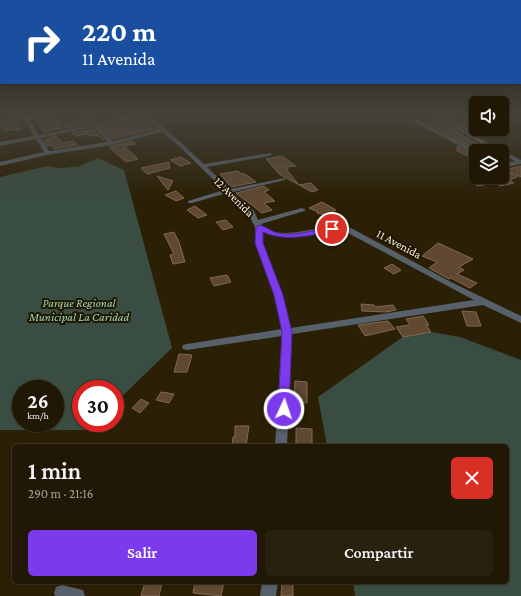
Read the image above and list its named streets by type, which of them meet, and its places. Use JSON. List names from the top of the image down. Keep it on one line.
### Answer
{"streets":{"street":["12 Avenida","11 Avenida"]},"crossings":[["12 Avenida","11 Avenida"]],"parks":["Parque Regional Municipal La Caridad"],"page":{"turn":["220 m","11 Avenida"],"speed":"26 km/h","limit":"30","heading":["1 min","290 m · 21:16"],"buttons":["Salir","Compartir"]}}
